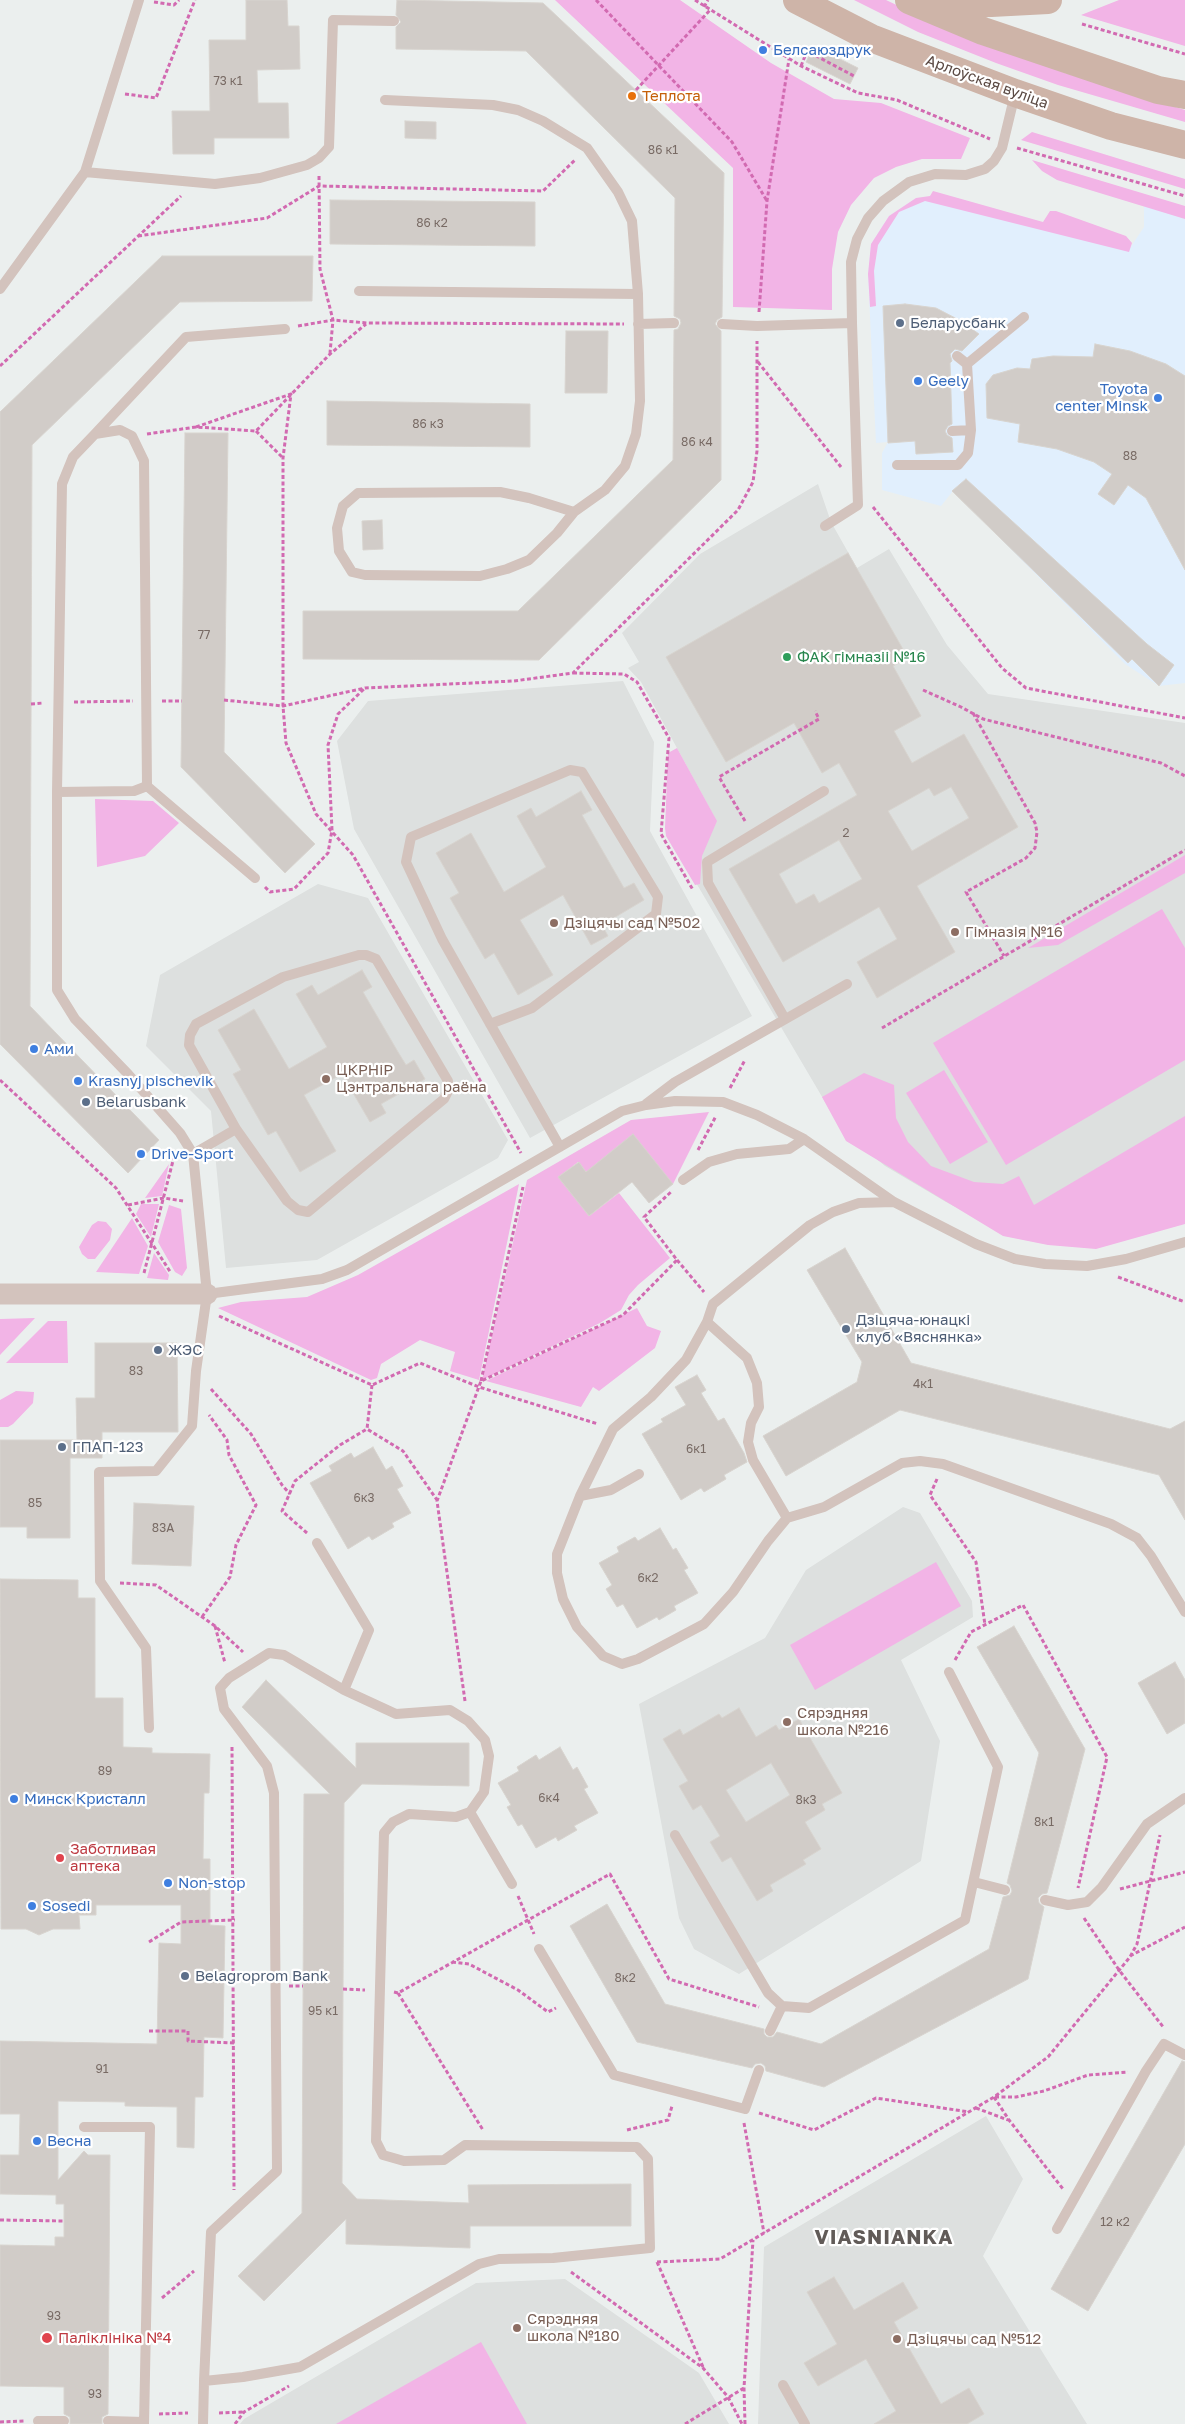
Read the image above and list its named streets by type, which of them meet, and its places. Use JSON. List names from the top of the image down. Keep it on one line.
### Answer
{"streets":{"main road":["Арлоўская вуліца"]},"districts":["VIASNIANKA"],"places":["Белсаюздрук","Теплота","Беларусбанк","Geely","Toyota center Minsk","ФАК гімназіі №16","Дзіцячы сад №502","Гімназія №16","Ами","ЦКРНіР Цэнтральнага раёна","Krasnyj pischevik","Belarusbank","Drive-Sport","Дзіцяча-юнацкі клуб «Вяснянка»","ЖЭС","ГПАП-123","Сярэдняя школа №216","Минск Кристалл","Заботливая аптека","Non-stop","Sosedi","Belagroprom Bank","Весна","Сярэдняя школа №180","Паліклініка №4","Дзіцячы сад №512"],"house_numbers":["73 к1","86 к1","86 к2","86 к3","86 к4","88","77","2","83","4к1","6к1","6к3","85","83А","6к2","89","6к4","8к3","8к1","8к2","95 к1","91","12 к2","93","93"]}
